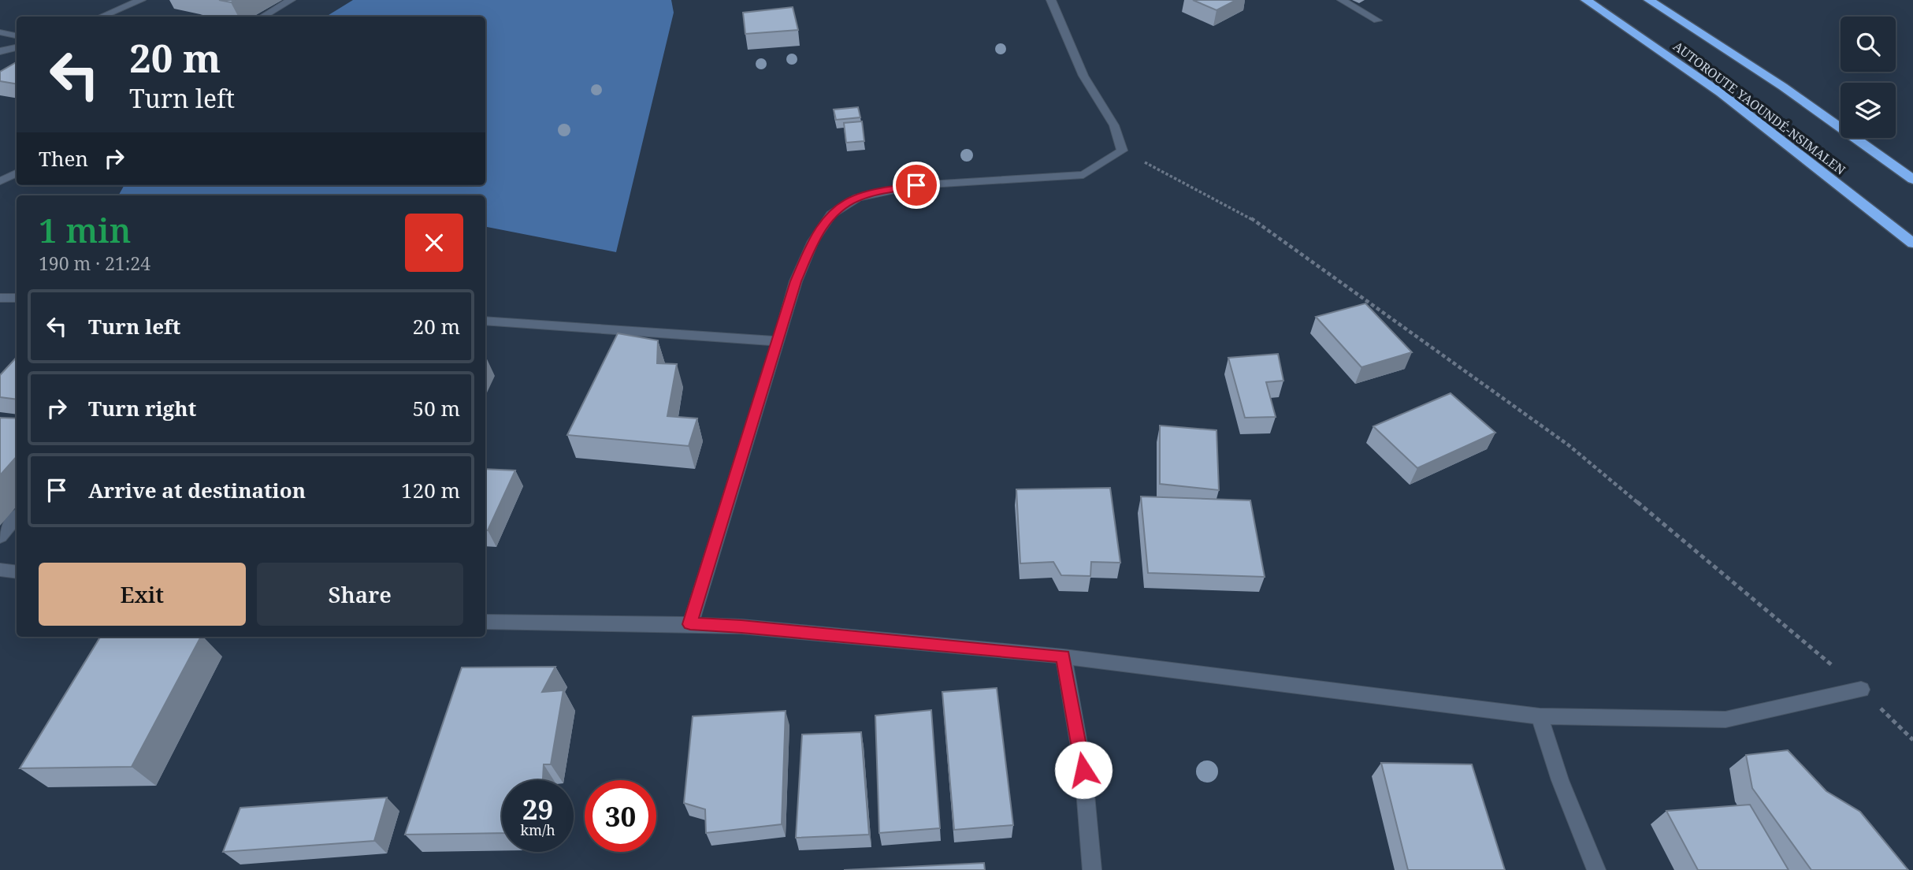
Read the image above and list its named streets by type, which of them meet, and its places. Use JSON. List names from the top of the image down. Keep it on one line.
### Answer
{"streets":{"highway":["AUTOROUTE YAOUNDÉ-NSIMALEN"]},"page":{"turn":["20 m","Turn left"],"then":"Then","heading":["1 min","190 m · 21:24"],"list":[{"name":"Turn left","value":"20 m"},{"name":"Turn right","value":"50 m"},{"name":"Arrive at destination","value":"120 m"}],"buttons":["Exit","Share"],"speed":"29 km/h","limit":"30"}}
